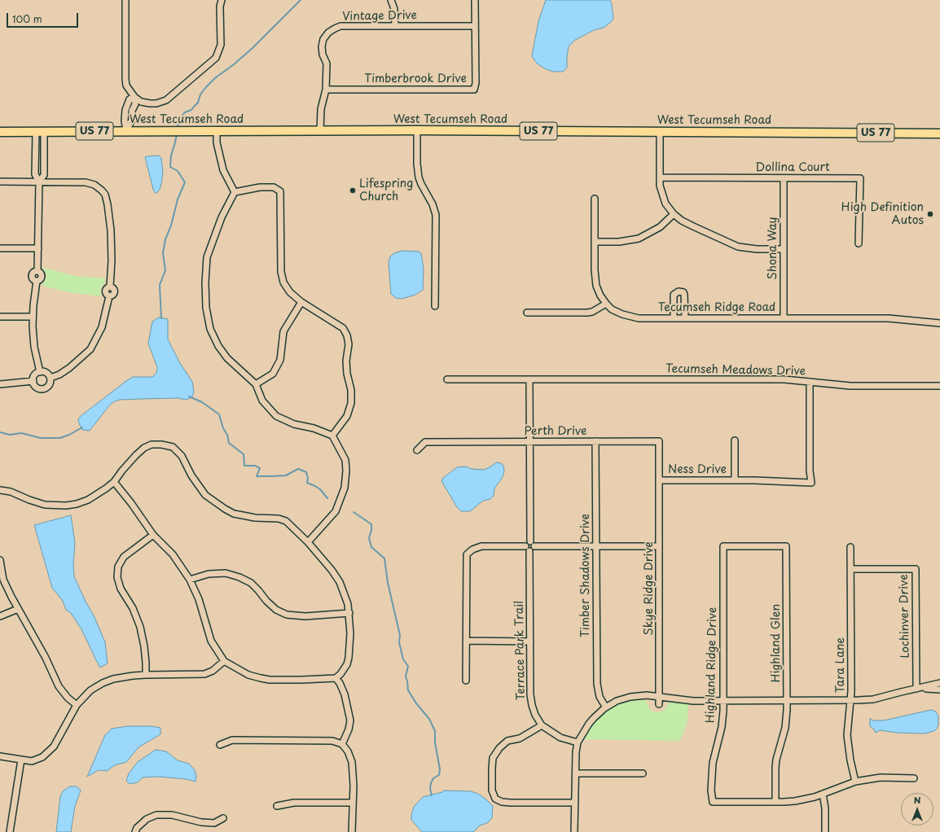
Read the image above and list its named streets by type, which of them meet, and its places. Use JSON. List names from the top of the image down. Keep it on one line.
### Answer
{"streets":{"main road":["West Tecumseh Road","US 77"],"street":["Vintage Drive","Timberbrook Drive","Dollina Court","Shona Way","Tecumseh Ridge Road","Tecumseh Meadows Drive","Perth Drive","Ness Drive","Timber Shadows Drive","Skye Ridge Drive","Lochinver Drive","Highland Glen","Terrace Park Trail","Highland Ridge Drive","Tara Lane"]},"crossings":[["Vintage Drive","Timberbrook Drive"],["Vintage Drive","West Tecumseh Road"],["Dollina Court","Shona Way"],["Shona Way","Tecumseh Ridge Road"],["Tecumseh Meadows Drive","Ness Drive"],["Perth Drive","Ness Drive"],["Perth Drive","Timber Shadows Drive"],["Perth Drive","Skye Ridge Drive"],["Ness Drive","Skye Ridge Drive"],["Lochinver Drive","Tara Lane"],["Highland Glen","Highland Ridge Drive"]],"places":["Lifespring Church","High Definition Autos"],"scale_bar":"100 m","north":"top"}
